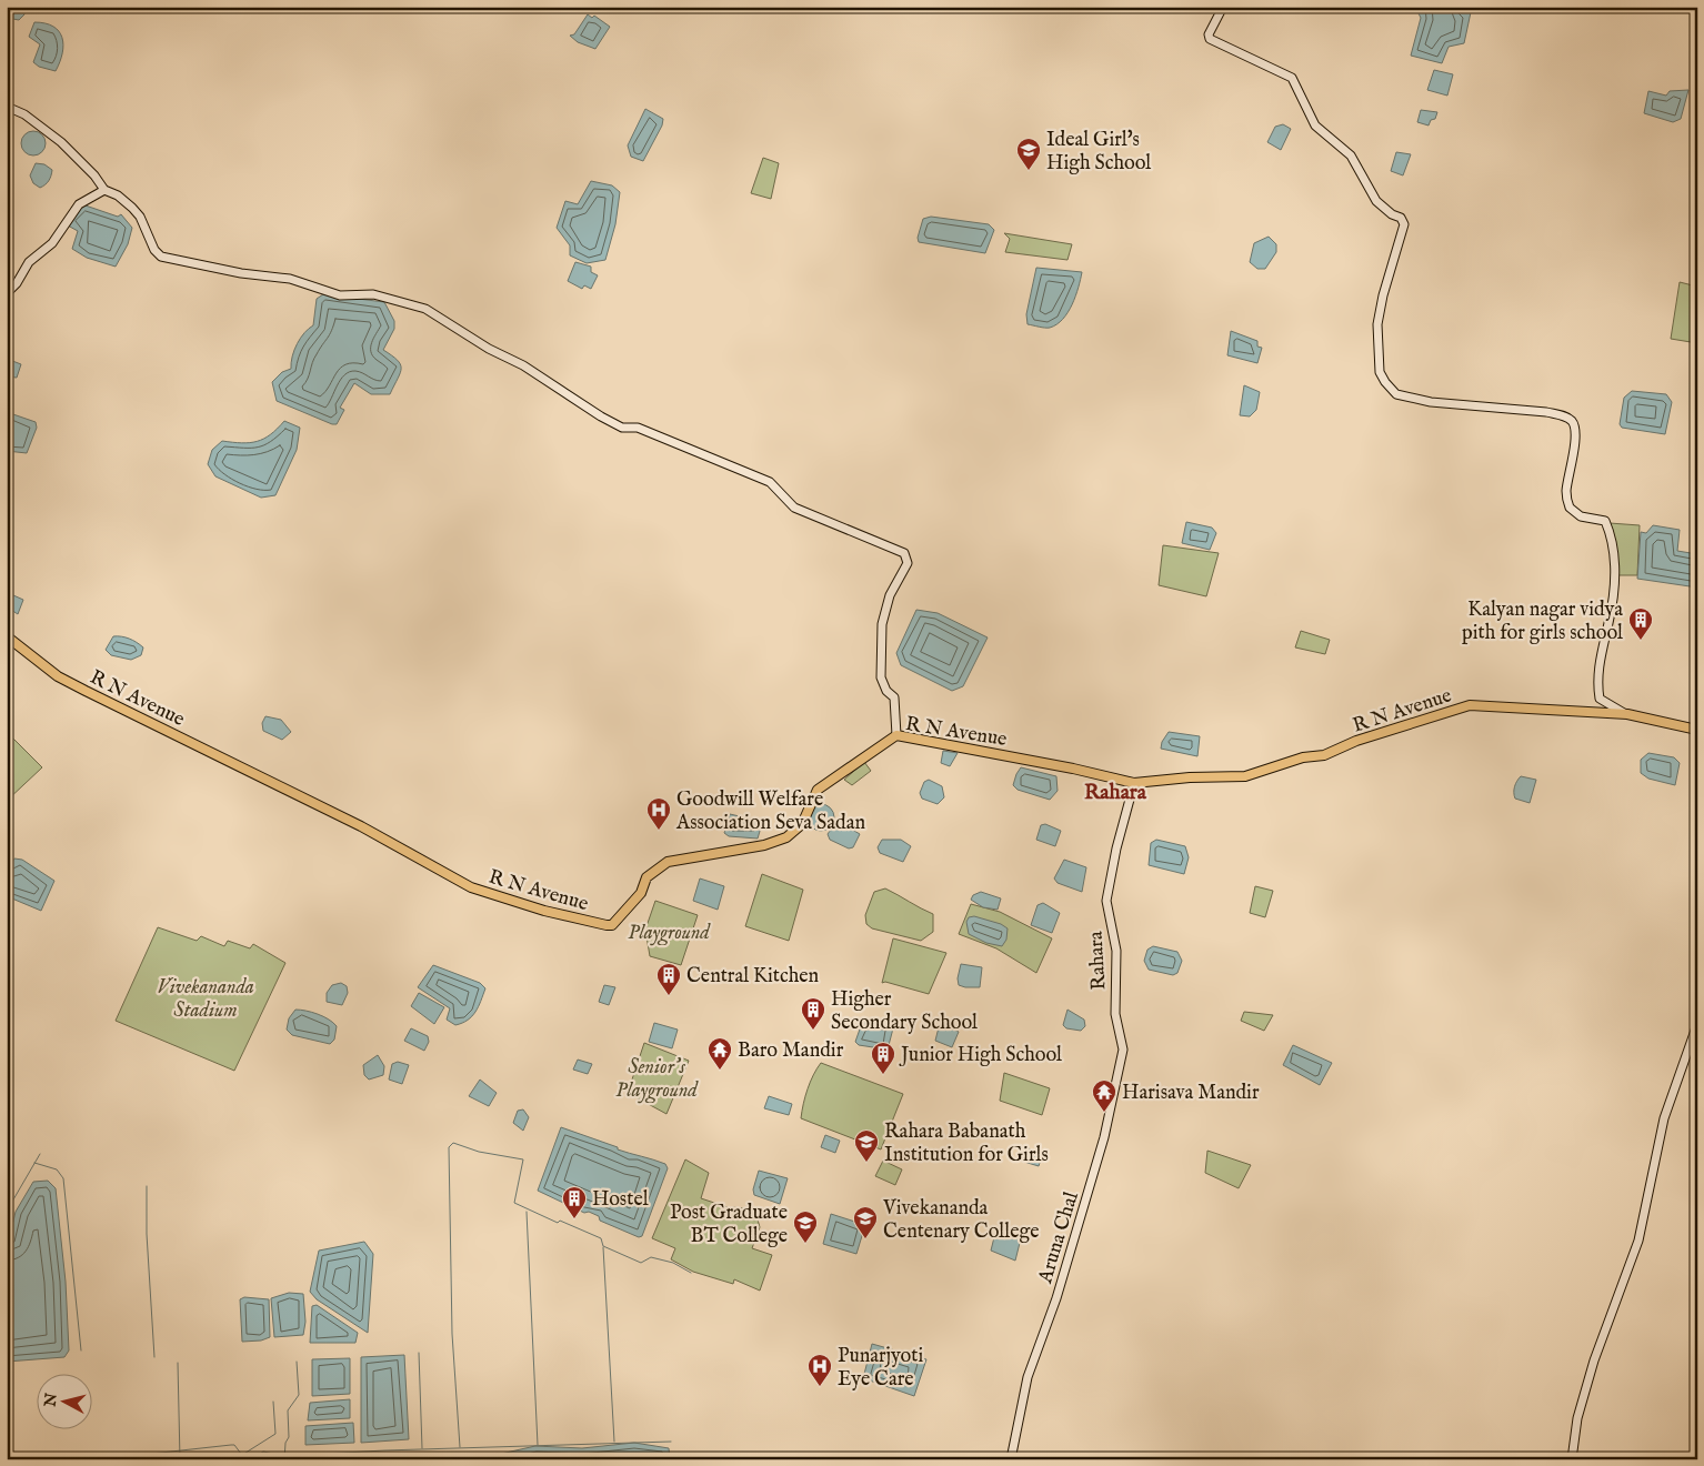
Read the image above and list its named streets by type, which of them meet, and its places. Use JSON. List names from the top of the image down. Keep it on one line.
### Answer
{"streets":{"main road":["R N Avenue"],"street":["Rahara","Aruna Chal"]},"crossings":[["R N Avenue","Rahara"],["Rahara","Aruna Chal"]],"districts":["Rahara"],"parks":["Playground","Vivekananda Stadium","Senior's Playground"],"places":{"school or university":["Ideal Girl's High School","Rahara Babanath Institution for Girls","Vivekananda Centenary College","Post Graduate BT College"],"building":["Kalyan nagar vidya pith for girls school","Central Kitchen","Higher Secondary School","Junior High School","Hostel"],"hospital":["Goodwill Welfare Association Seva Sadan","Punarjyoti Eye Care"],"temple":["Baro Mandir","Harisava Mandir"]},"north":"left"}
